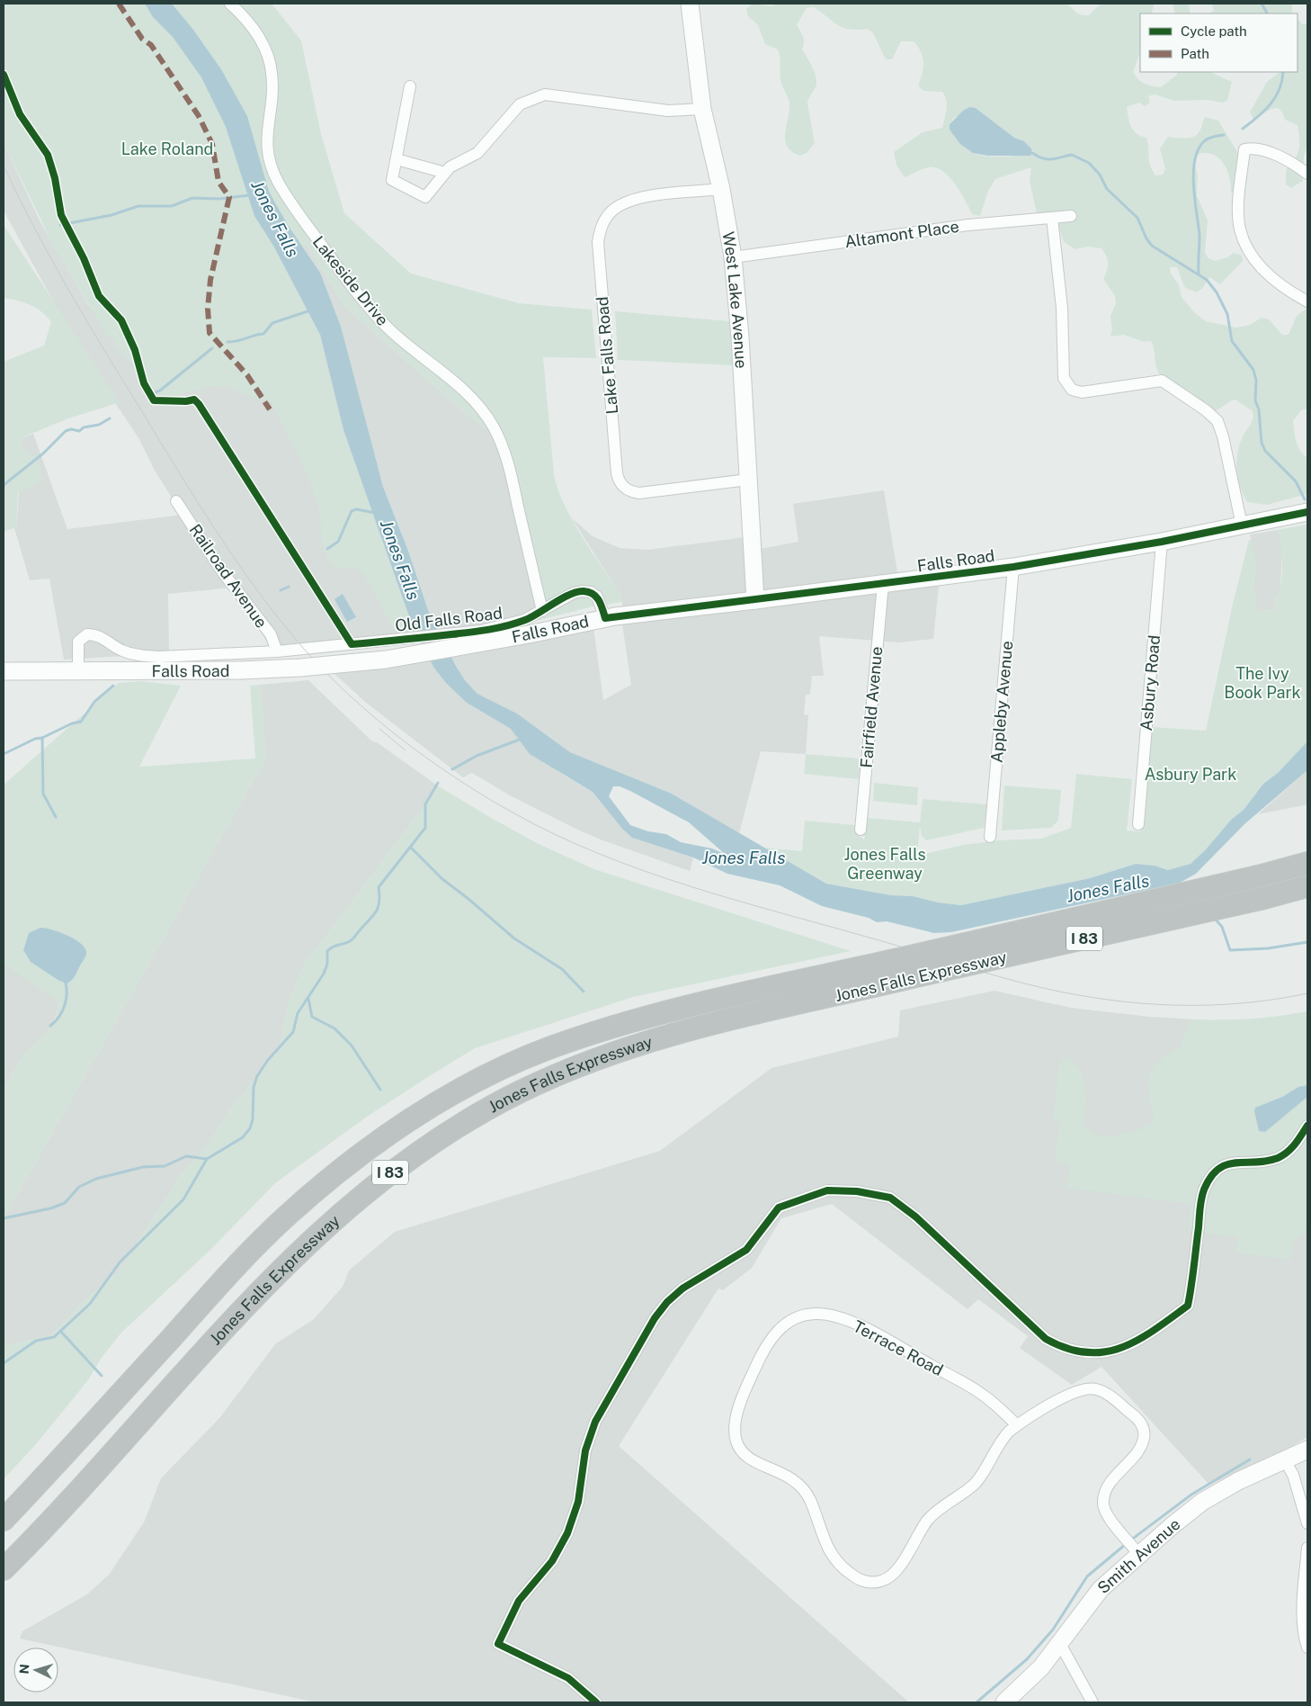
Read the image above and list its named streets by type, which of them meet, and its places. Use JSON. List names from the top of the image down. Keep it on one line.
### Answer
{"streets":{"highway":["I 83","Jones Falls Expressway"],"main road":["West Lake Avenue","Falls Road","Smith Avenue"],"street":["Altamont Place","Lakeside Drive","Lake Falls Road","Railroad Avenue","Old Falls Road","Asbury Road","Appleby Avenue","Fairfield Avenue","Terrace Road"]},"crossings":[["Altamont Place","West Lake Avenue"],["Lakeside Drive","Old Falls Road"],["West Lake Avenue","Lake Falls Road"],["West Lake Avenue","Falls Road"],["Falls Road","Old Falls Road"],["Falls Road","Asbury Road"],["Falls Road","Appleby Avenue"],["Falls Road","Fairfield Avenue"],["Railroad Avenue","Old Falls Road"],["Terrace Road","Smith Avenue"]],"water":["Jones Falls"],"parks":["Lake Roland","The Ivy Book Park","Asbury Park","Jones Falls Greenway"],"legend":["Cycle path","Path"],"north":"left"}
